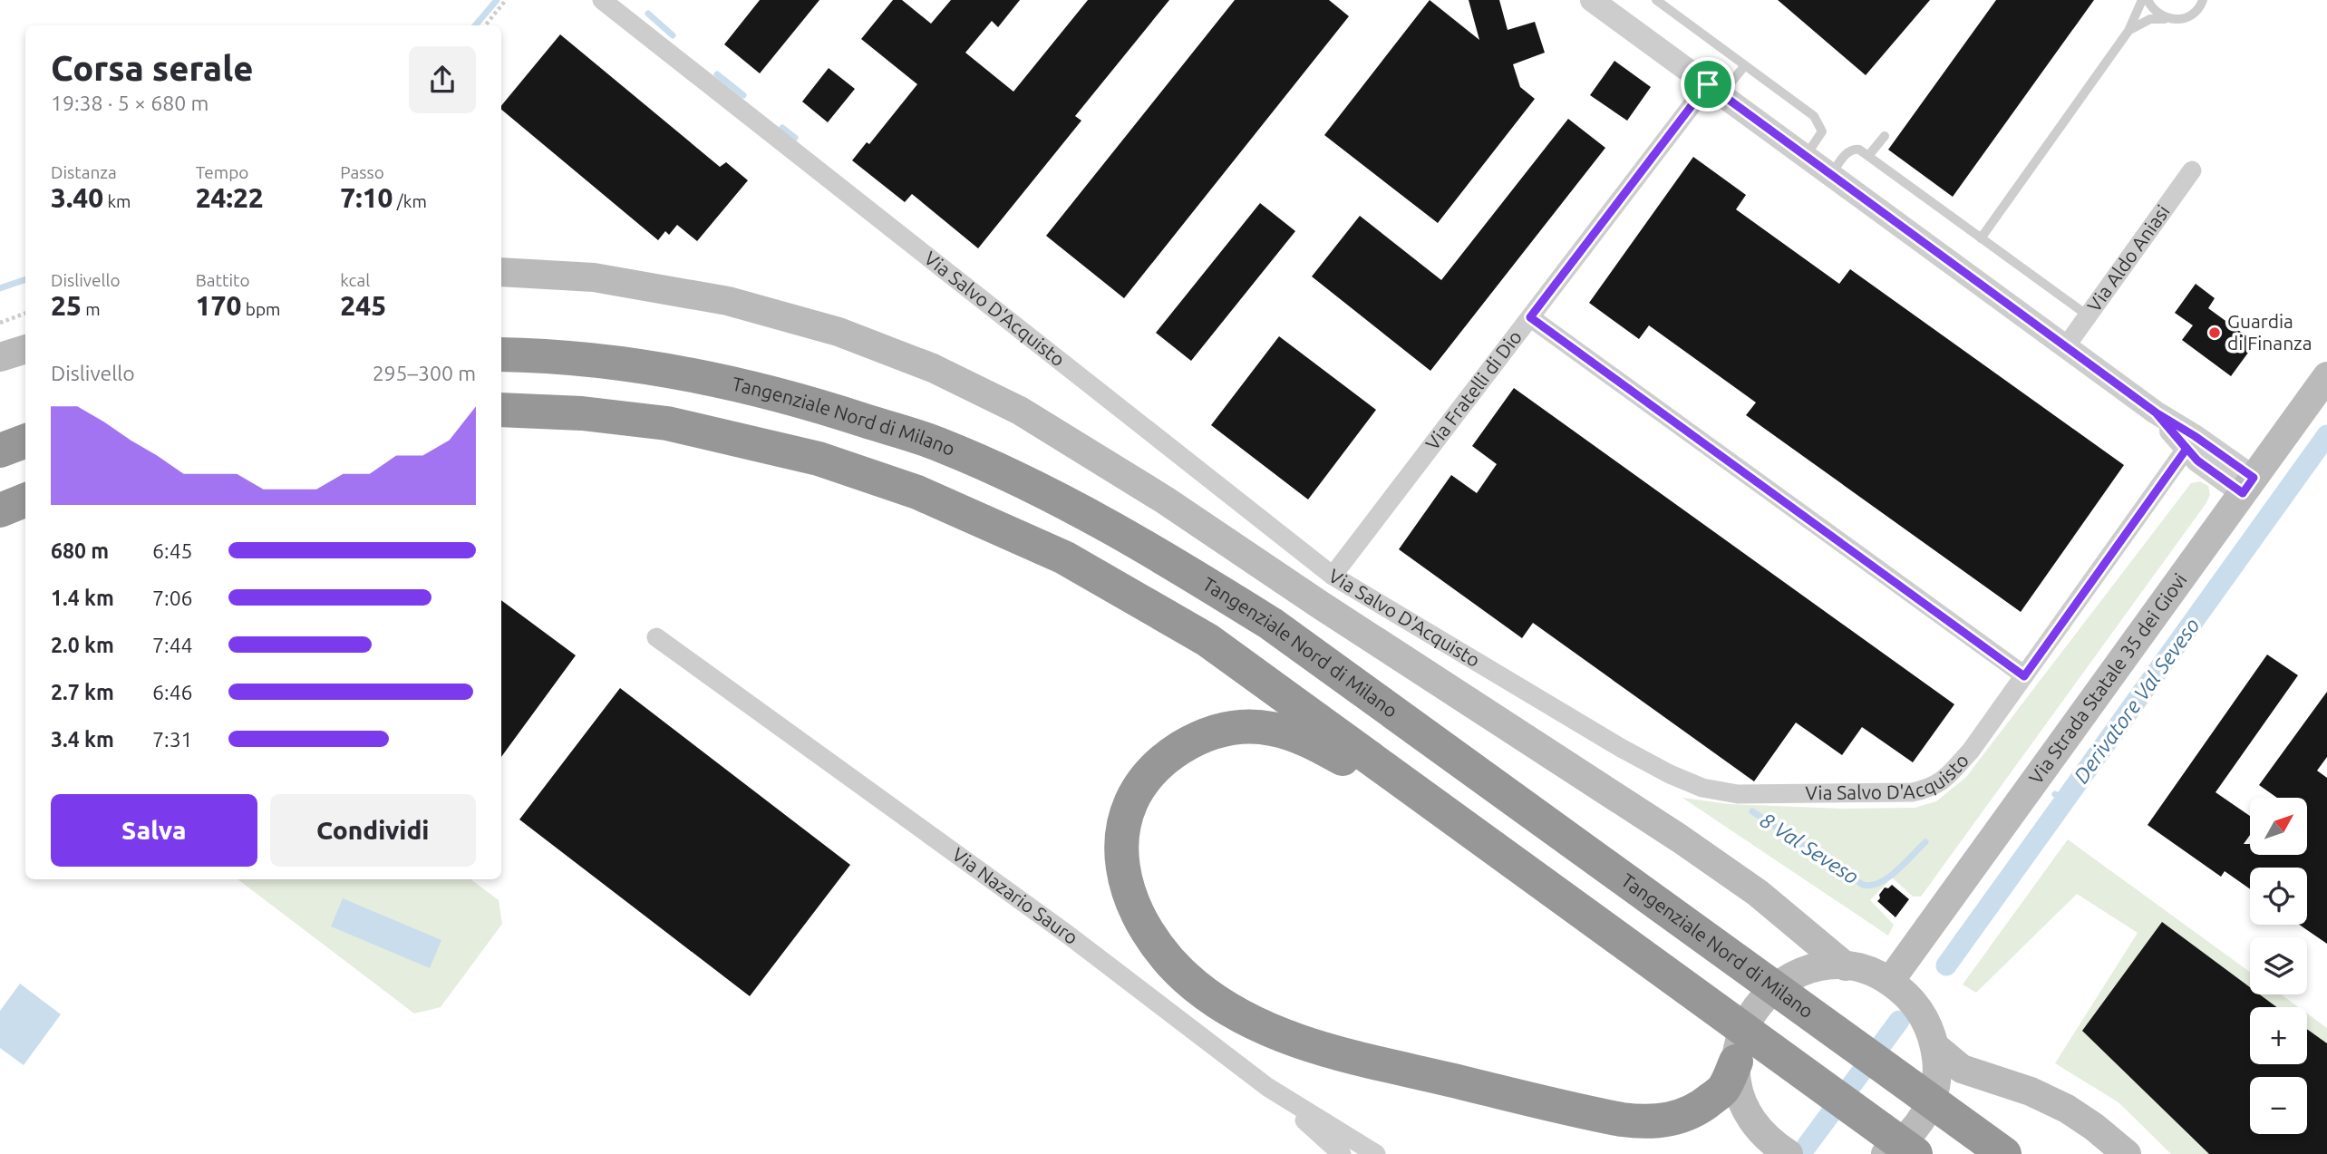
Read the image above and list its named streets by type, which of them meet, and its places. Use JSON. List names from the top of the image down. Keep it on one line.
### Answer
{"streets":{"highway":["Tangenziale Nord di Milano"],"main road":["Via Strada Statale 35 dei Giovi"],"street":["Via Aldo Aniasi","Via Salvo D'Acquisto","Via Fratelli di Dio","Via Nazario Sauro"]},"crossings":[["Via Salvo D'Acquisto","Via Fratelli di Dio"]],"water":["Derivatore Val Seveso","8 Val Seveso"],"places":["Guardia di Finanza"],"north":"top right","page":{"heading":["Corsa serale","19:38 · 5 × 680 m"],"stats":[["Distanza","3.40 km"],["Tempo","24:22"],["Passo","7:10 /km"],["Dislivello","25 m"],["Battito","170 bpm"],["kcal","245"]],"chart":["Dislivello","295–300 m"],"list":[{"name":"680 m","note":"6:45"},{"name":"1.4 km","note":"7:06"},{"name":"2.0 km","note":"7:44"},{"name":"2.7 km","note":"6:46"},{"name":"3.4 km","note":"7:31"}],"buttons":["Salva","Condividi"],"map_buttons":["+","−"]}}
